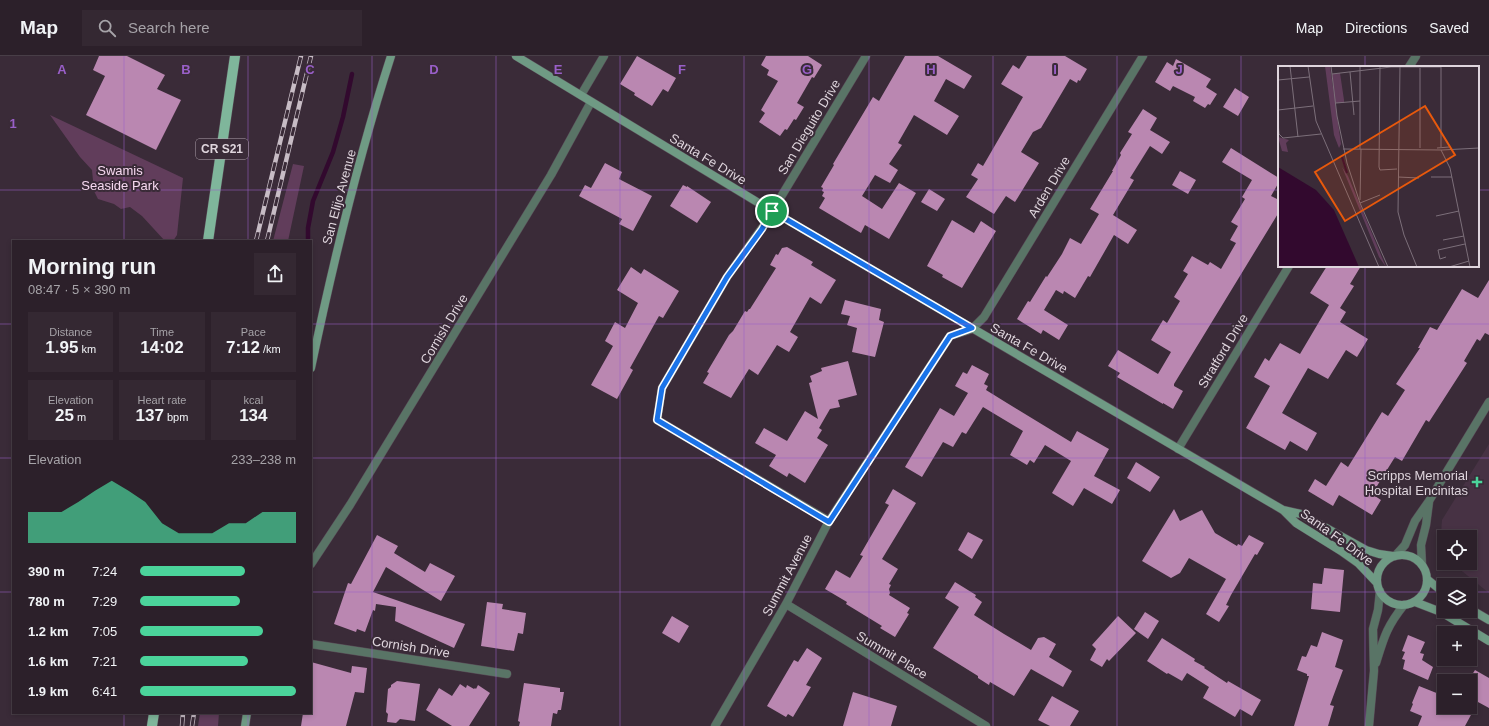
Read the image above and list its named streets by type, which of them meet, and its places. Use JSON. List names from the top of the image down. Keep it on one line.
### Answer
{"streets":{"main road":["CR S21","Santa Fe Drive","San Elijo Avenue"],"street":["San Dieguito Drive","Arden Drive","Cornish Drive","Stratford Drive","Summit Avenue","Summit Place"]},"crossings":[["San Dieguito Drive","Santa Fe Drive"],["San Dieguito Drive","Summit Avenue"],["Santa Fe Drive","Arden Drive"],["Santa Fe Drive","Cornish Drive"],["Santa Fe Drive","Stratford Drive"],["Santa Fe Drive","Summit Avenue"],["Arden Drive","Summit Avenue"],["Summit Avenue","Summit Place"]],"parks":["Swamis Seaside Park"],"places":{"health":["Scripps Memorial Hospital Encinitas"]},"page":{"header":"Map","search":"Search here","nav":["Map","Directions","Saved"],"heading":["Morning run","08:47 · 5 × 390 m"],"stats":[["Distance","1.95 km"],["Time","14:02"],["Pace","7:12 /km"],["Elevation","25 m"],["Heart rate","137 bpm"],["kcal","134"]],"chart":["Elevation","233–238 m"],"map_buttons":["+","−"],"list":[{"name":"390 m","note":"7:24"},{"name":"780 m","note":"7:29"},{"name":"1.2 km","note":"7:05"},{"name":"1.6 km","note":"7:21"},{"name":"1.9 km","note":"6:41"}]},"grid":{"columns":["A","B","C","D","E","F","G","H","I","J"],"rows":["1"]}}
